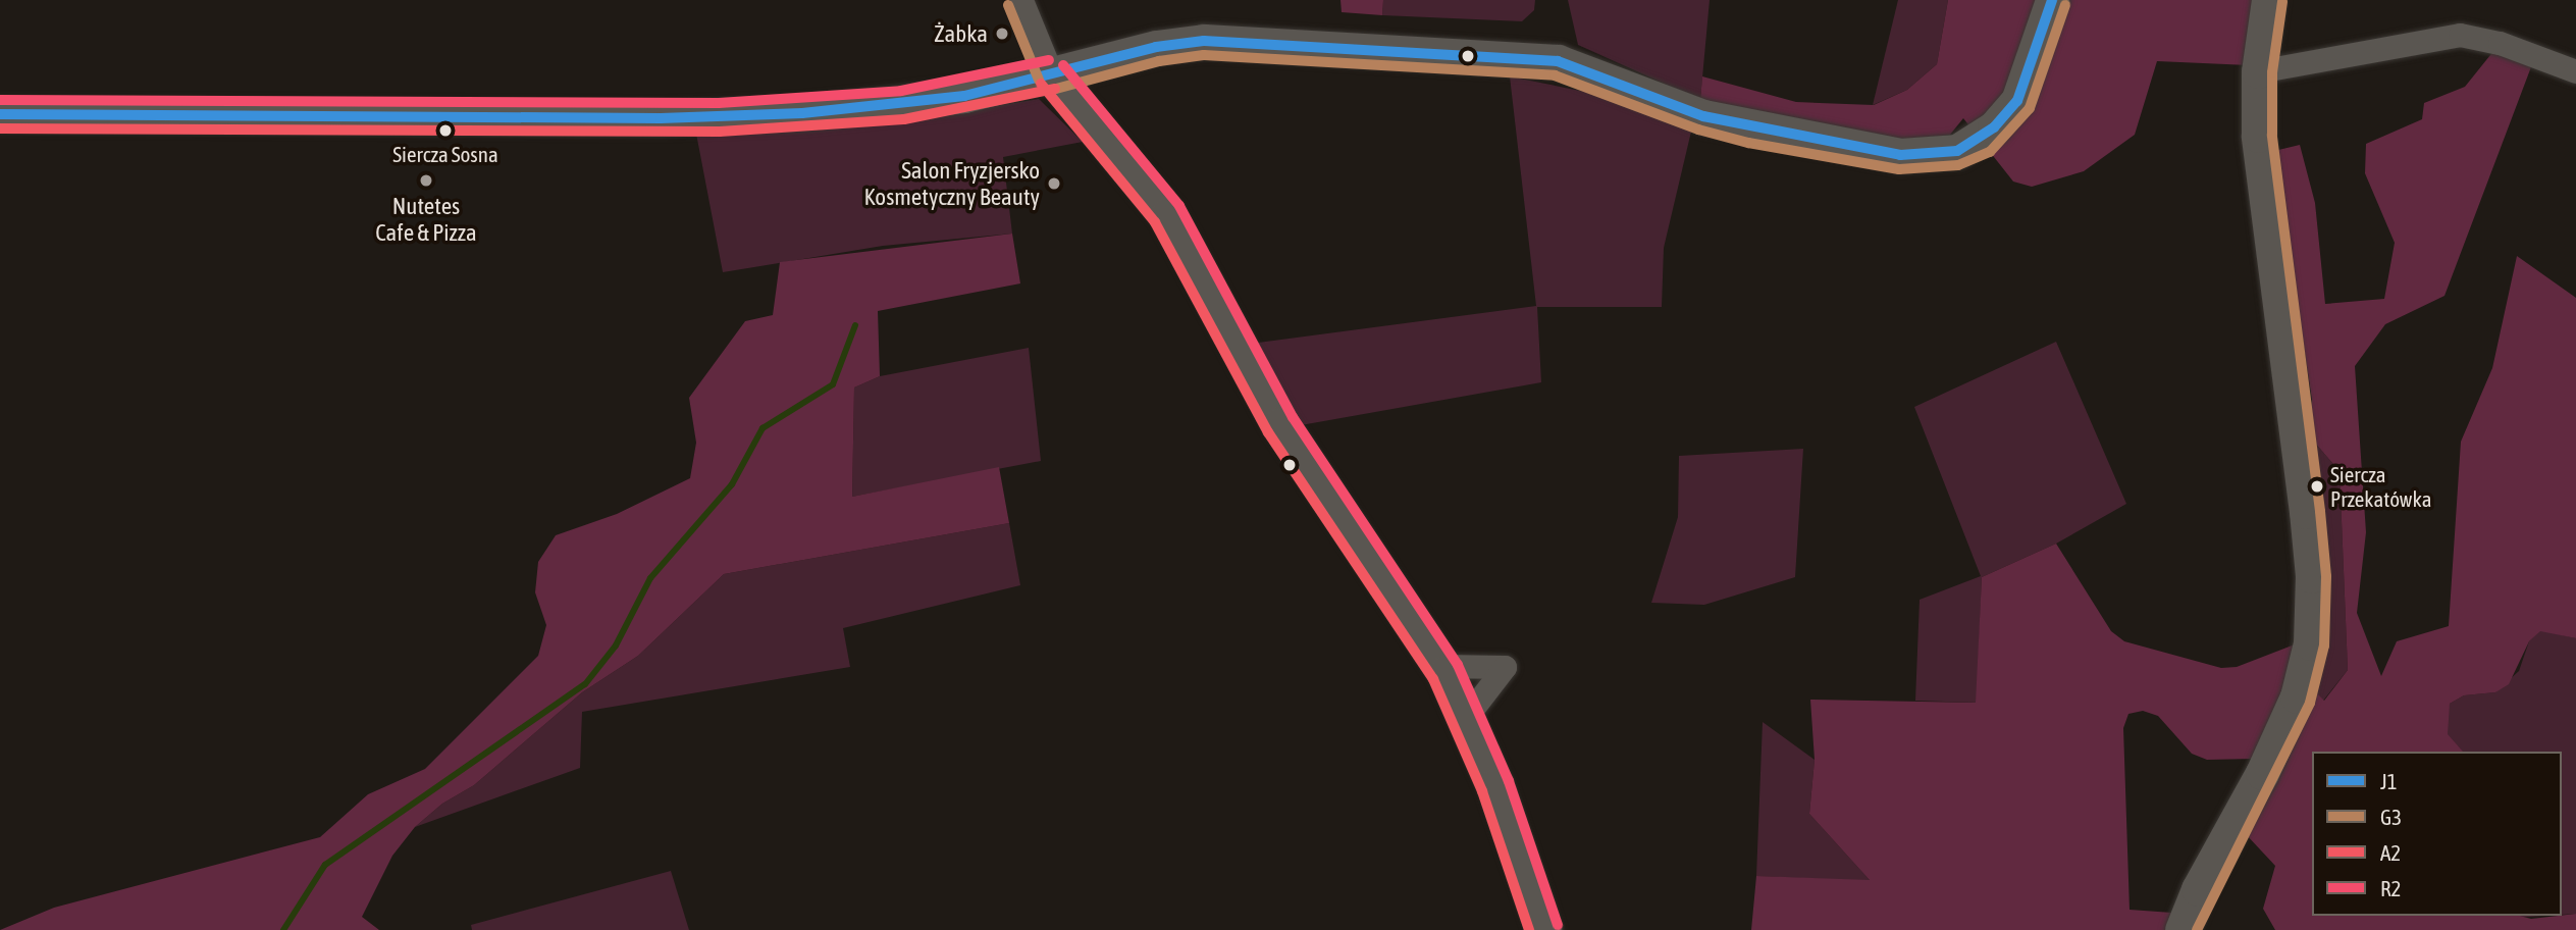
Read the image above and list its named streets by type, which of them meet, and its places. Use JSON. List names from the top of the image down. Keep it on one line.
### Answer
{"places":["Żabka","Siercza Sosna","Nutetes Cafe & Pizza","Salon Fryzjersko Kosmetyczny Beauty","Siercza Przekatówka"],"lines":["transit line J1","transit line G3","transit line R2","transit line A2"],"legend":["J1","G3","A2","R2"]}
